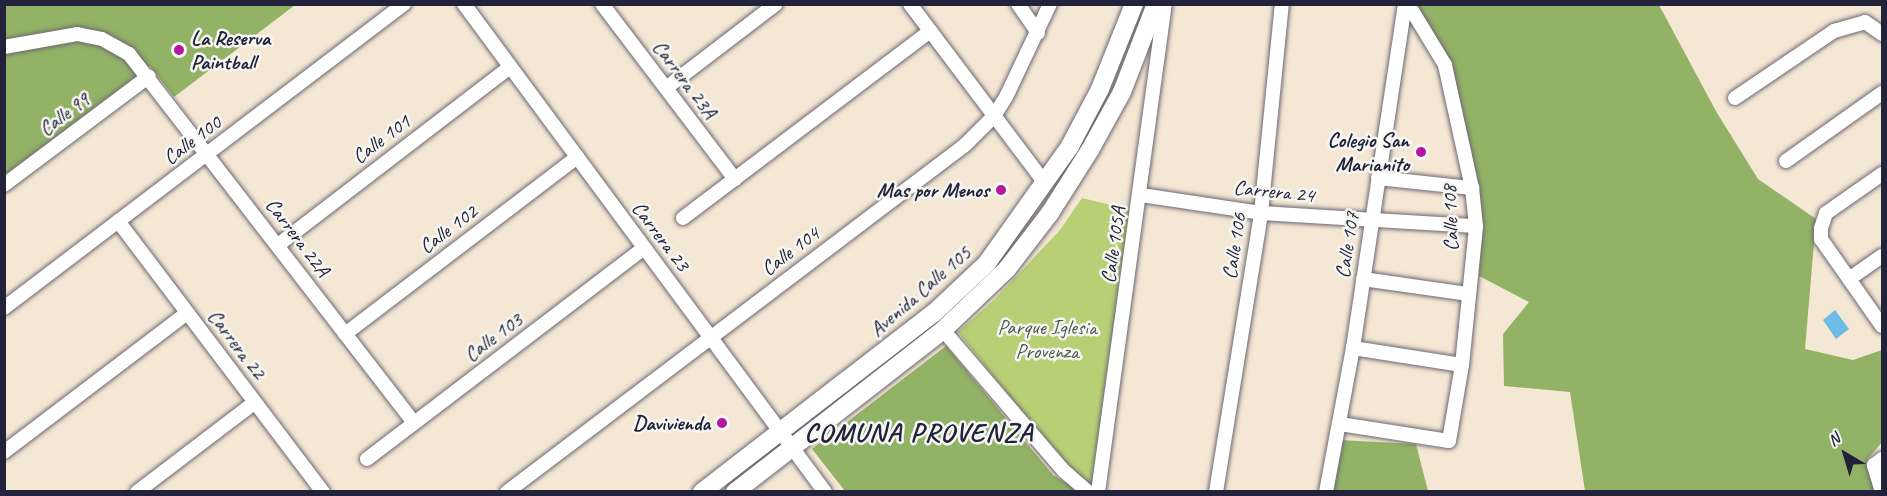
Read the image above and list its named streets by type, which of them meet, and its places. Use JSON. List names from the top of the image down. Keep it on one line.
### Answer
{"streets":{"main road":["Avenida Calle 105"],"street":["Carrera 23A","Calle 99","Calle 101","Calle 100","Carrera 24","Calle 108","Calle 102","Carrera 23","Carrera 22A","Calle 105A","Calle 107","Calle 106","Calle 104","Calle 103","Carrera 22"]},"crossings":[["Calle 99","Carrera 22A"],["Calle 101","Carrera 23"],["Calle 101","Carrera 22A"],["Calle 100","Carrera 22A"],["Calle 100","Carrera 22"],["Carrera 24","Calle 108"],["Carrera 24","Calle 105A"],["Carrera 24","Calle 107"],["Carrera 24","Calle 106"],["Calle 108","Calle 107"],["Calle 102","Carrera 23"],["Calle 102","Carrera 22A"],["Carrera 23","Calle 104"],["Carrera 23","Avenida Calle 105"],["Carrera 23","Calle 103"],["Carrera 22A","Calle 103"]],"districts":["COMUNA PROVENZA"],"parks":["Parque Iglesia Provenza"],"places":["La Reserva Paintball","Colegio San Marianito","Mas por Menos","Davivienda"],"north":"top left"}
